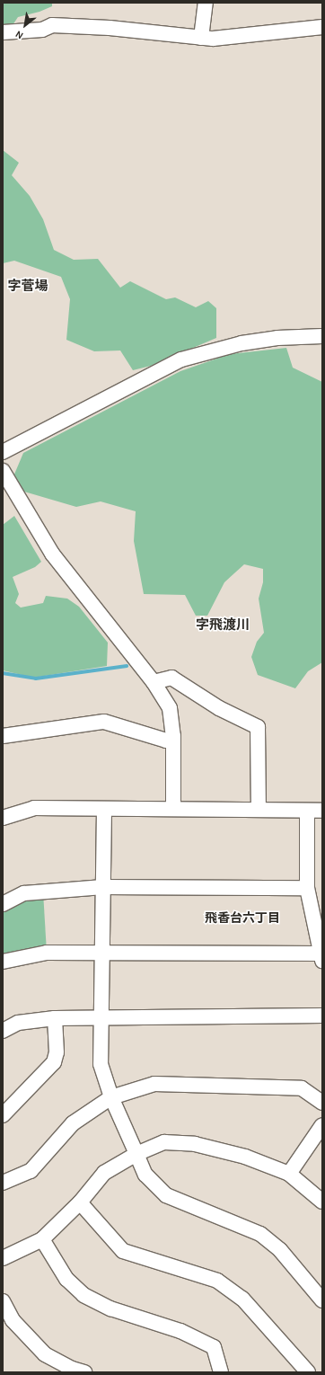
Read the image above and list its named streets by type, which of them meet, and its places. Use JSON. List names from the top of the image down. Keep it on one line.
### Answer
{"districts":["字菅場","字飛渡川","飛香台六丁目"],"north":"bottom left"}
